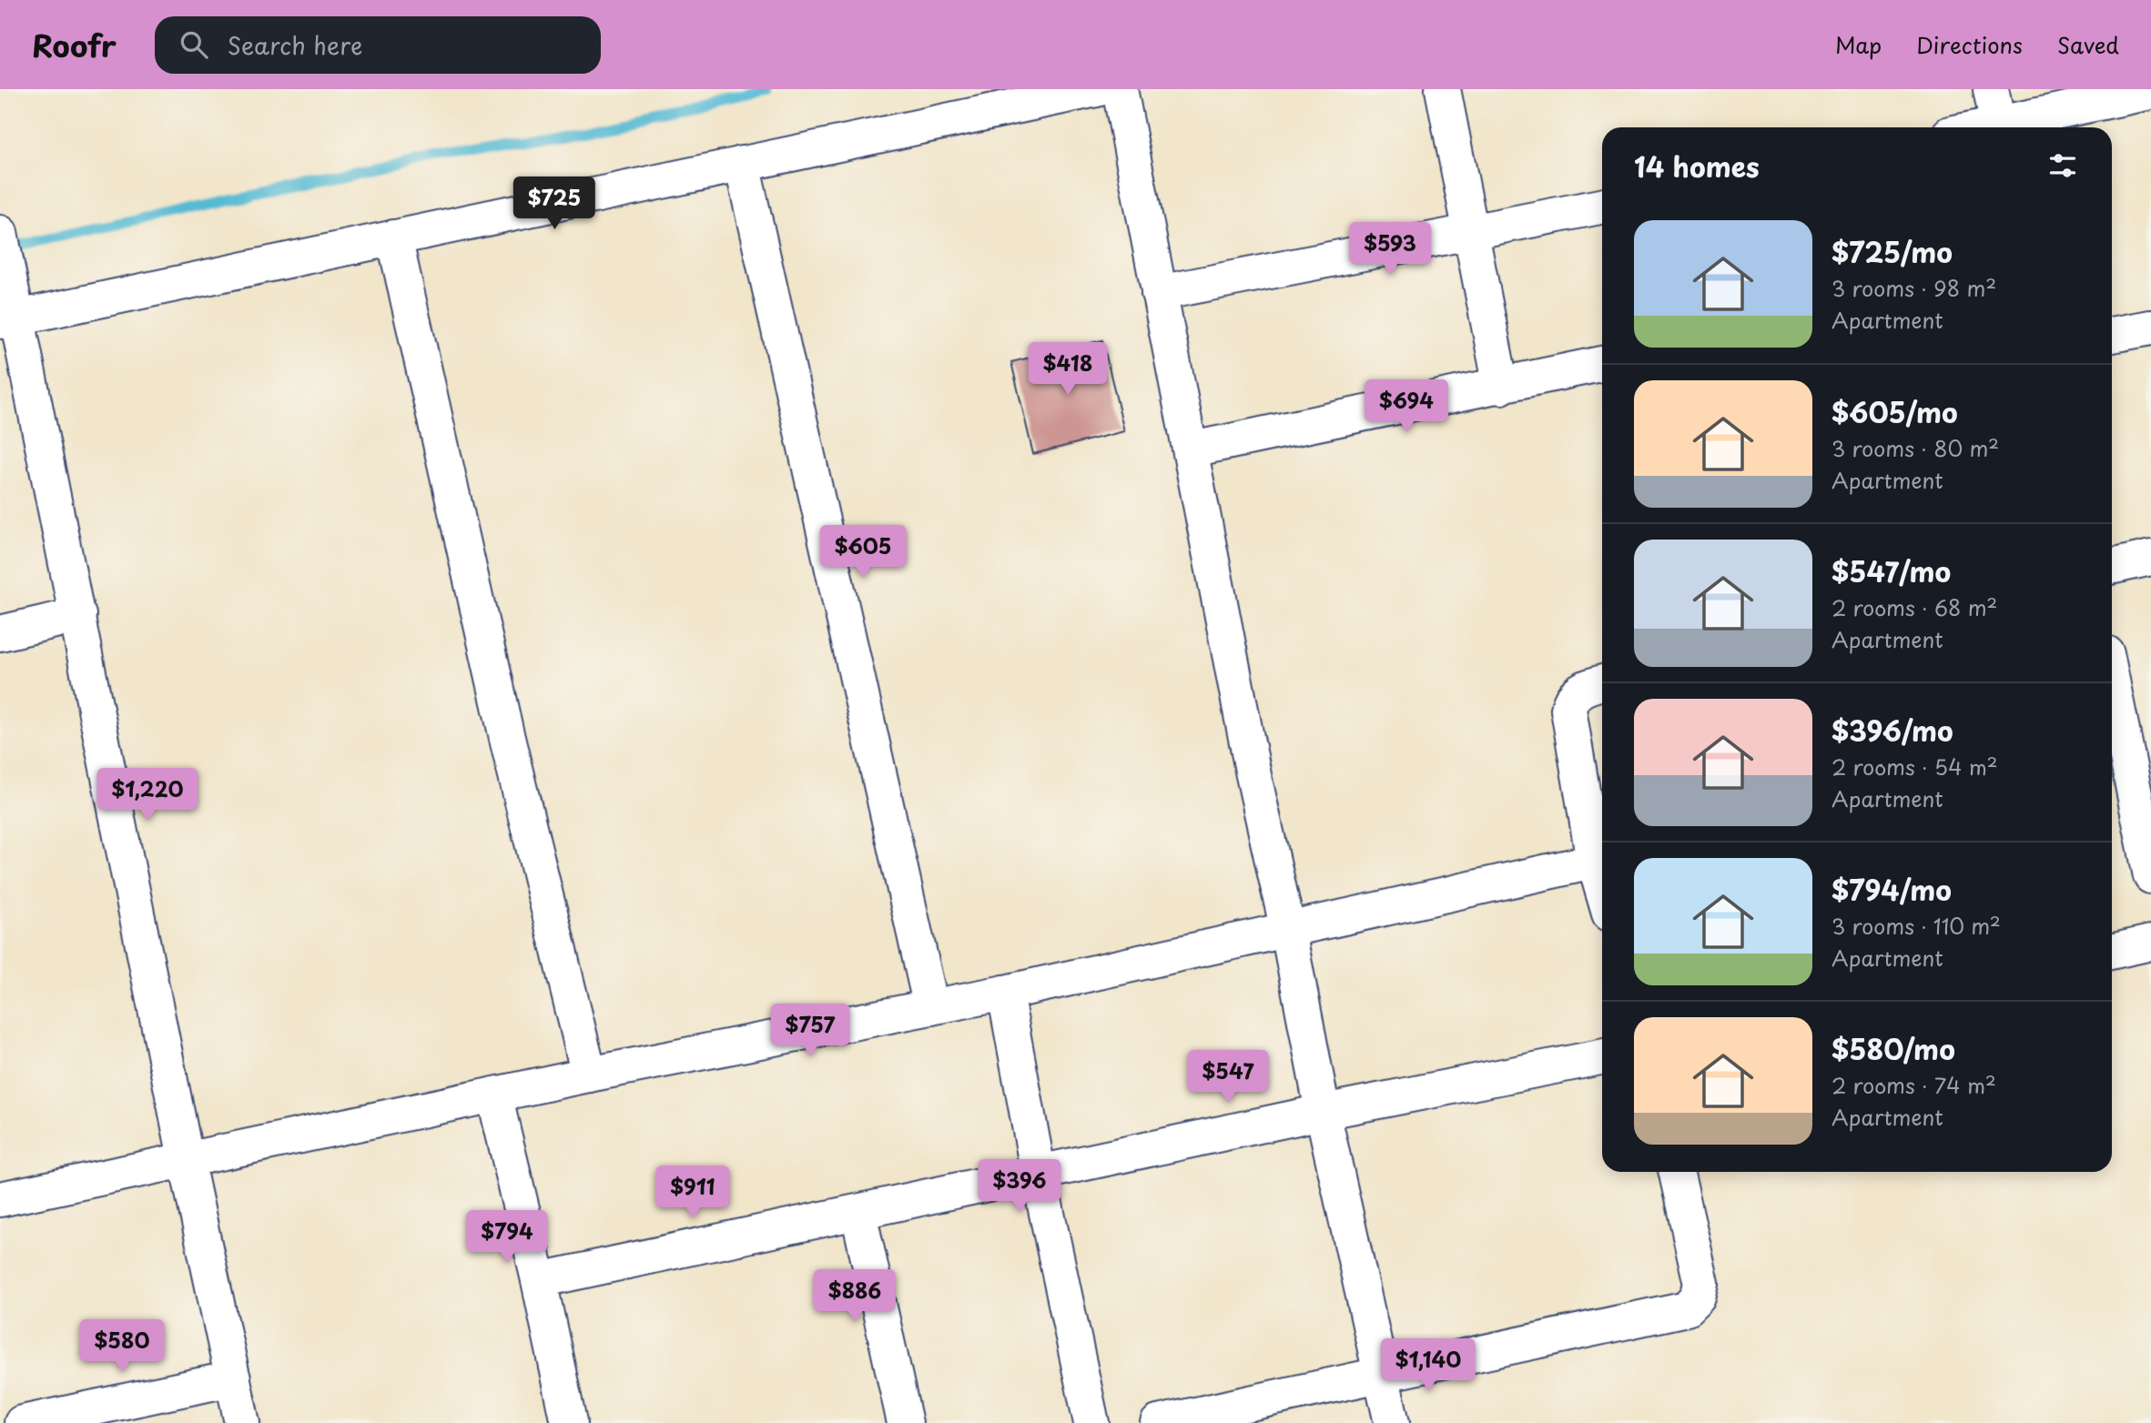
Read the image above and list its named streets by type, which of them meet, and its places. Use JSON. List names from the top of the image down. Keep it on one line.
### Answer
{"page":{"header":"Roofr","search":"Search here","nav":["Map","Directions","Saved"],"heading":"14 homes","price":["$725","$593","$418","$694","$605","$1,220","$757","$547","$396","$911","$794","$886","$580","$1,140"],"list":[{"name":"$725/mo","note":"3 rooms · 98 m² · Apartment"},{"name":"$605/mo","note":"3 rooms · 80 m² · Apartment"},{"name":"$547/mo","note":"2 rooms · 68 m² · Apartment"},{"name":"$396/mo","note":"2 rooms · 54 m² · Apartment"},{"name":"$794/mo","note":"3 rooms · 110 m² · Apartment"},{"name":"$580/mo","note":"2 rooms · 74 m² · Apartment"}]}}
